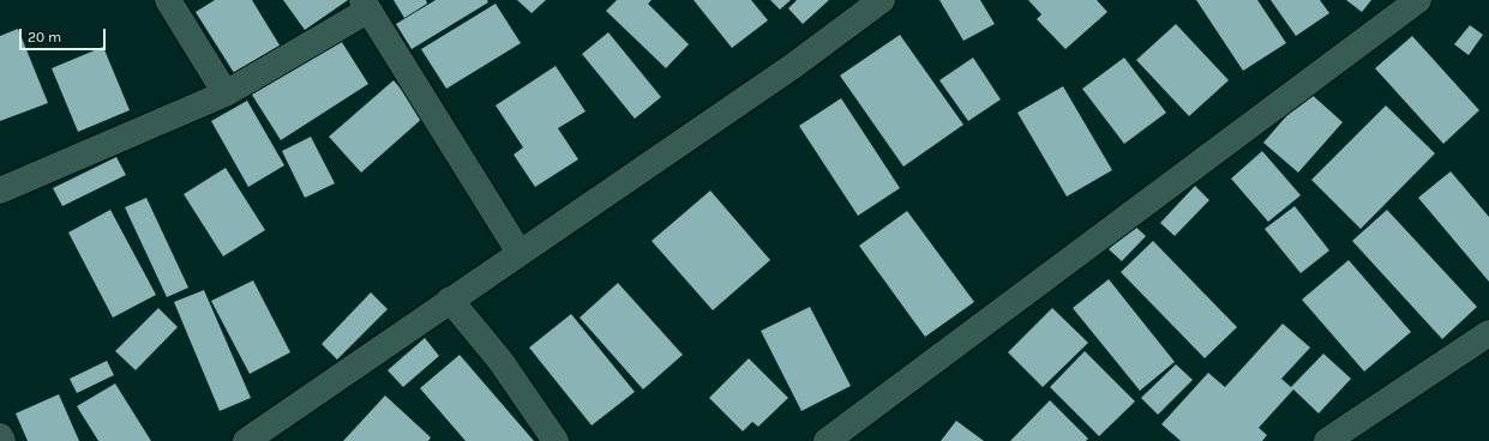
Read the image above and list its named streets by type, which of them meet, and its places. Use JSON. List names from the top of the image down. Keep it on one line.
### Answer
{"scale_bar":"20 m"}
